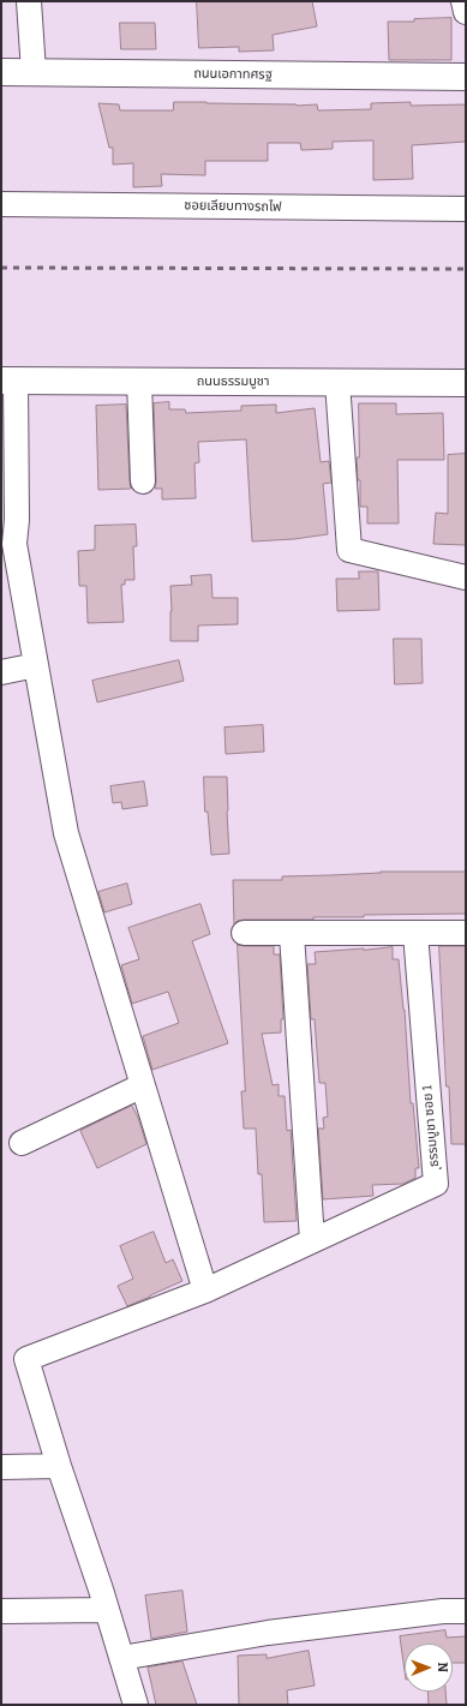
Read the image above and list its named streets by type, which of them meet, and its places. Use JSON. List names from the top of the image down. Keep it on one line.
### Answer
{"streets":{"main road":["ถนนเอกาทศรฐ","ถนนธรรมบูชา"],"street":["ซอยเลียบทางรถไฟ","ุธรรมบูชา ซอย 1"]},"north":"right"}
